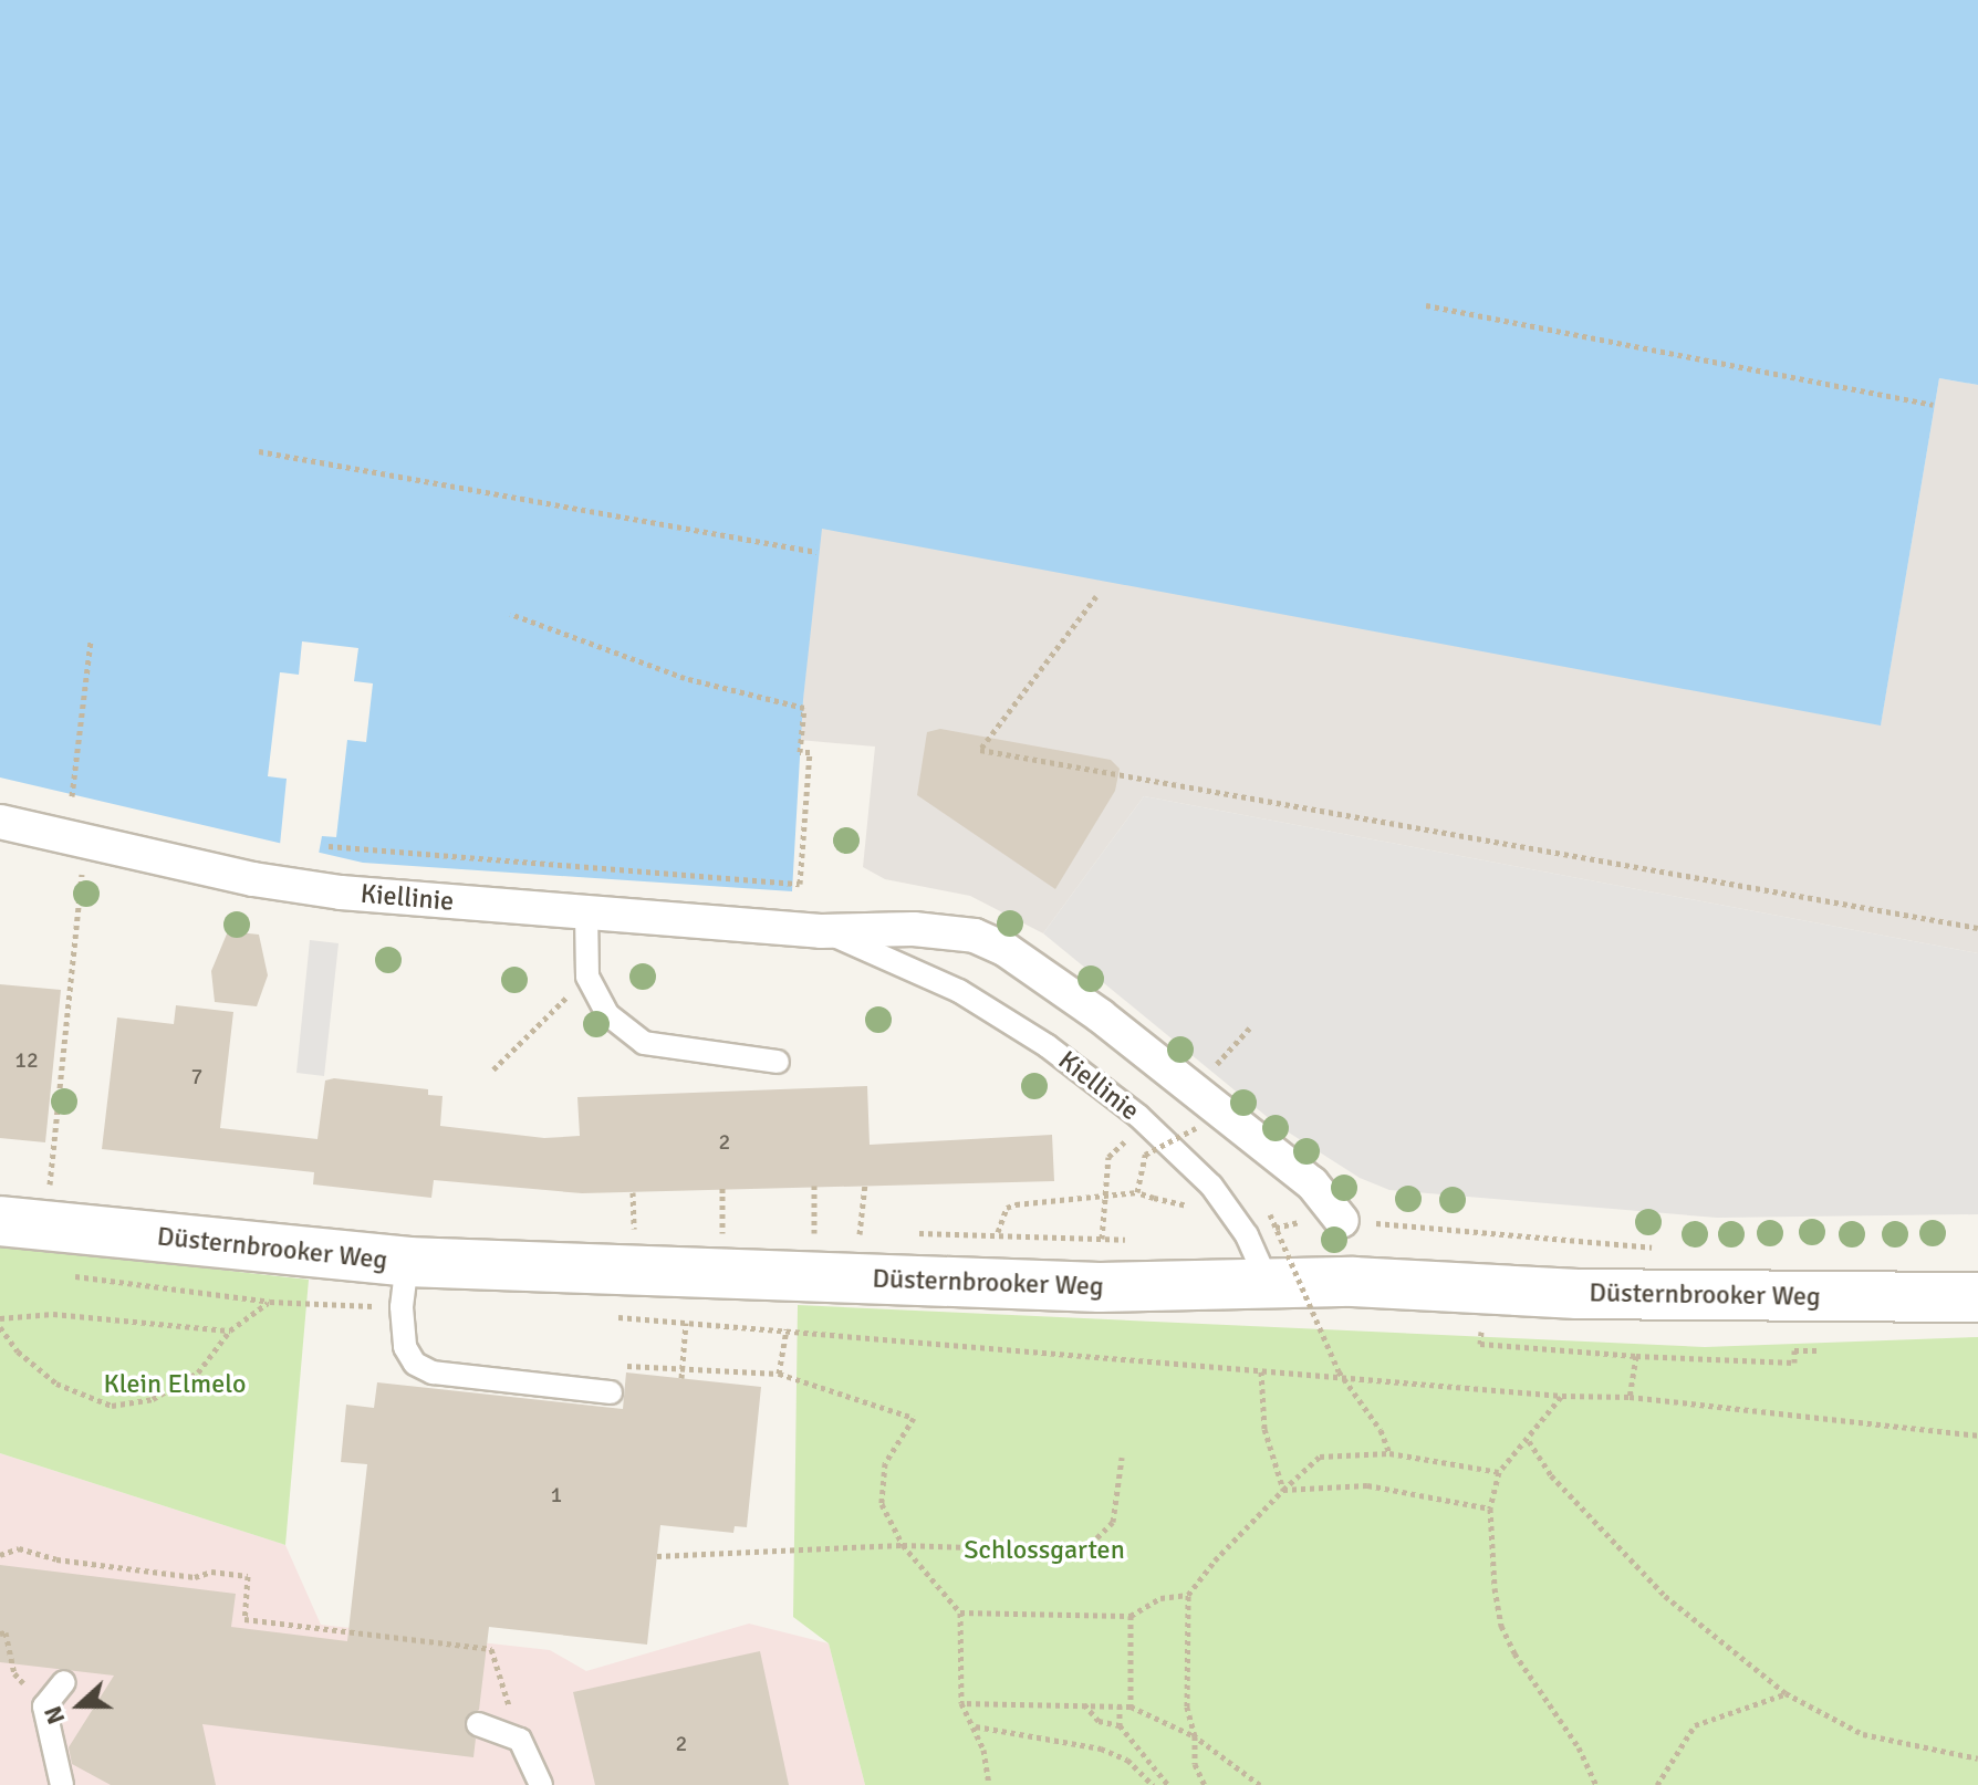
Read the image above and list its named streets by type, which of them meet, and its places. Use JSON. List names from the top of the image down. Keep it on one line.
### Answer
{"streets":{"street":["Kiellinie","Düsternbrooker Weg"]},"crossings":[["Kiellinie","Düsternbrooker Weg"]],"parks":["Klein Elmelo","Schlossgarten"],"house_numbers":["12","7","2","1","2"],"north":"left"}
